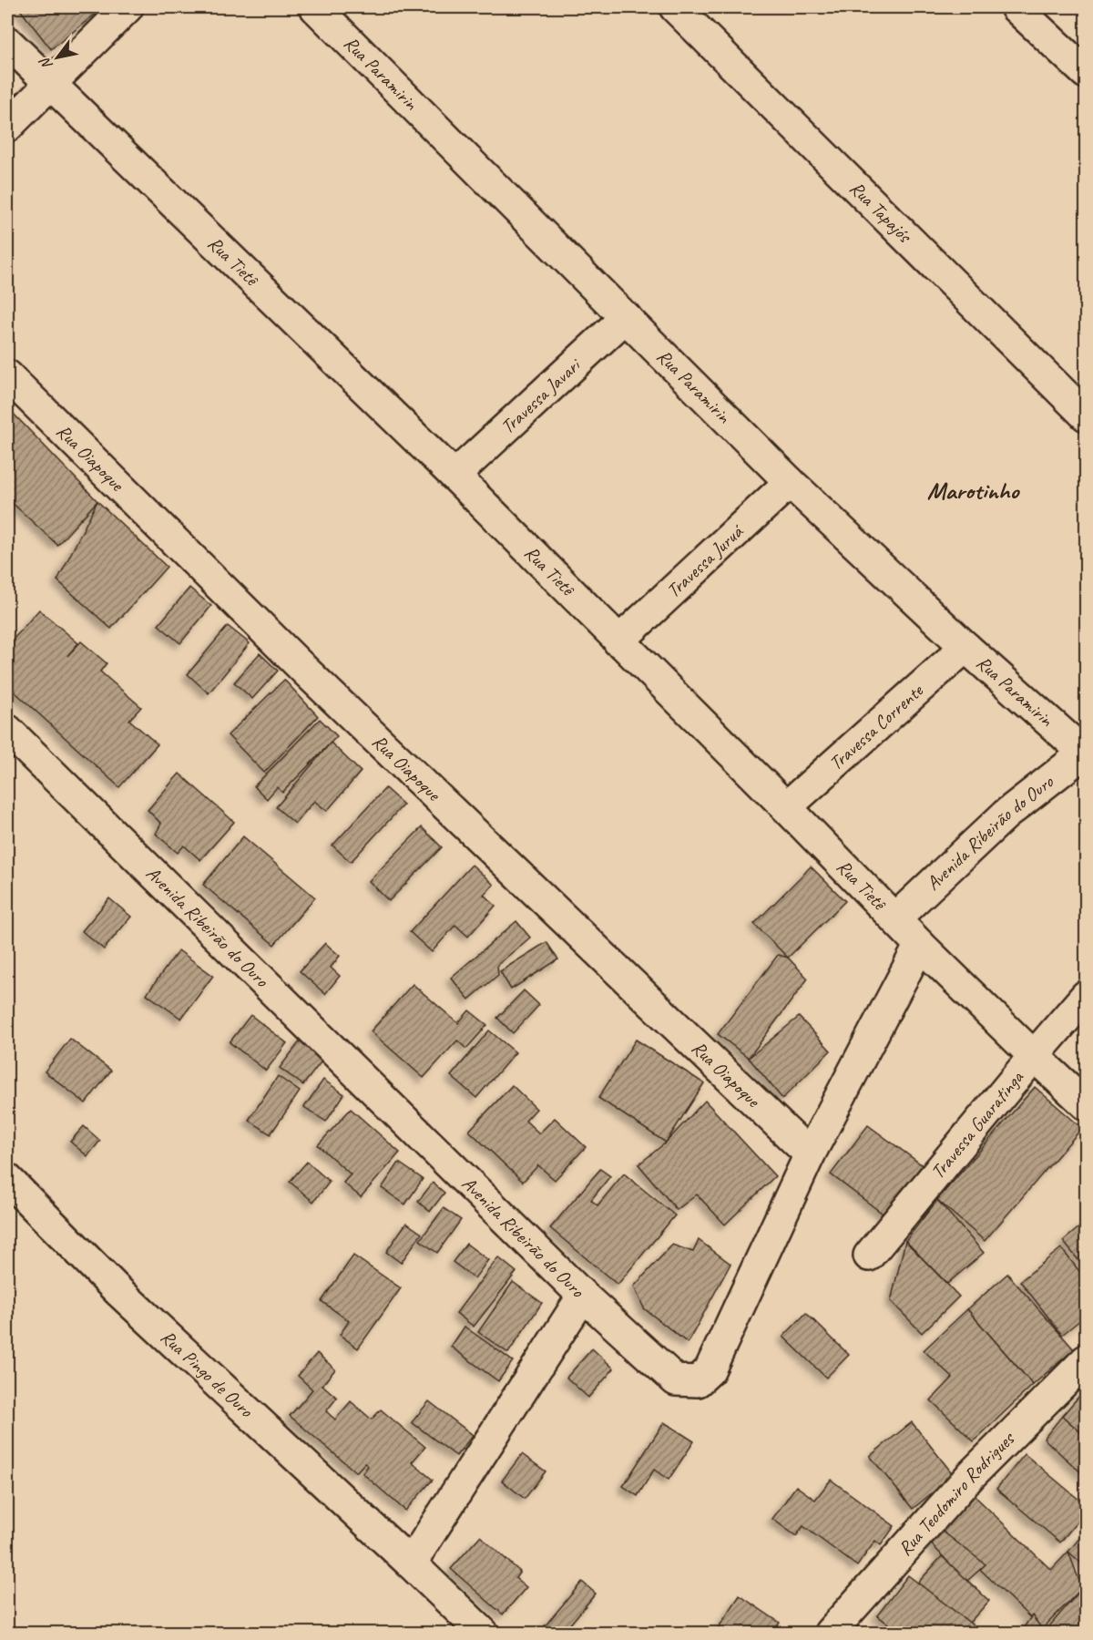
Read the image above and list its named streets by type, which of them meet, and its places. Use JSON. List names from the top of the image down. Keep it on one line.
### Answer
{"streets":{"street":["Rua Paramirin","Rua Tapajós","Rua Tietê","Travessa Javari","Rua Oiapoque","Travessa Juruá","Travessa Corrente","Avenida Ribeirão do Ouro","Travessa Guaratinga","Rua Pingo de Ouro","Rua Teodomiro Rodrigues"]},"crossings":[["Rua Paramirin","Travessa Javari"],["Rua Paramirin","Travessa Juruá"],["Rua Paramirin","Travessa Corrente"],["Rua Paramirin","Avenida Ribeirão do Ouro"],["Rua Tietê","Travessa Javari"],["Rua Tietê","Travessa Juruá"],["Rua Tietê","Travessa Corrente"],["Rua Tietê","Avenida Ribeirão do Ouro"],["Rua Tietê","Travessa Guaratinga"],["Rua Oiapoque","Avenida Ribeirão do Ouro"]],"districts":["Marotinho"],"north":"bottom left"}
